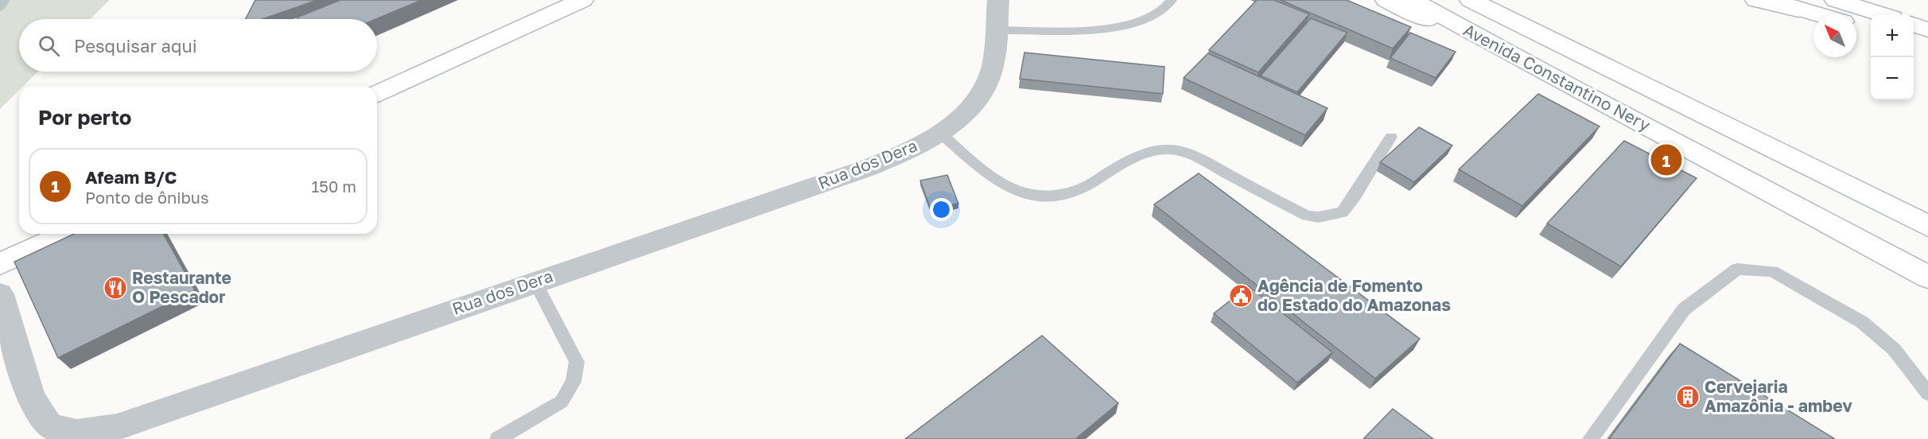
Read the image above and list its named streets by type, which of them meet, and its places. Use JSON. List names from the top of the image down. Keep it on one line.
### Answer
{"streets":{"main road":["Avenida Constantino Nery"],"street":["Rua dos Dera"]},"places":{"restaurant":["Restaurante O Pescador"],"public building":["Agência de Fomento do Estado do Amazonas"],"building":["Cervejaria Amazônia - ambev"]},"north":"top left","page":{"map_buttons":["+","−"],"search":"Pesquisar aqui","heading":"Por perto","pins":"1","list":[{"mark":"1","name":"Afeam B/C","note":"Ponto de ônibus","value":"150 m"}]}}
